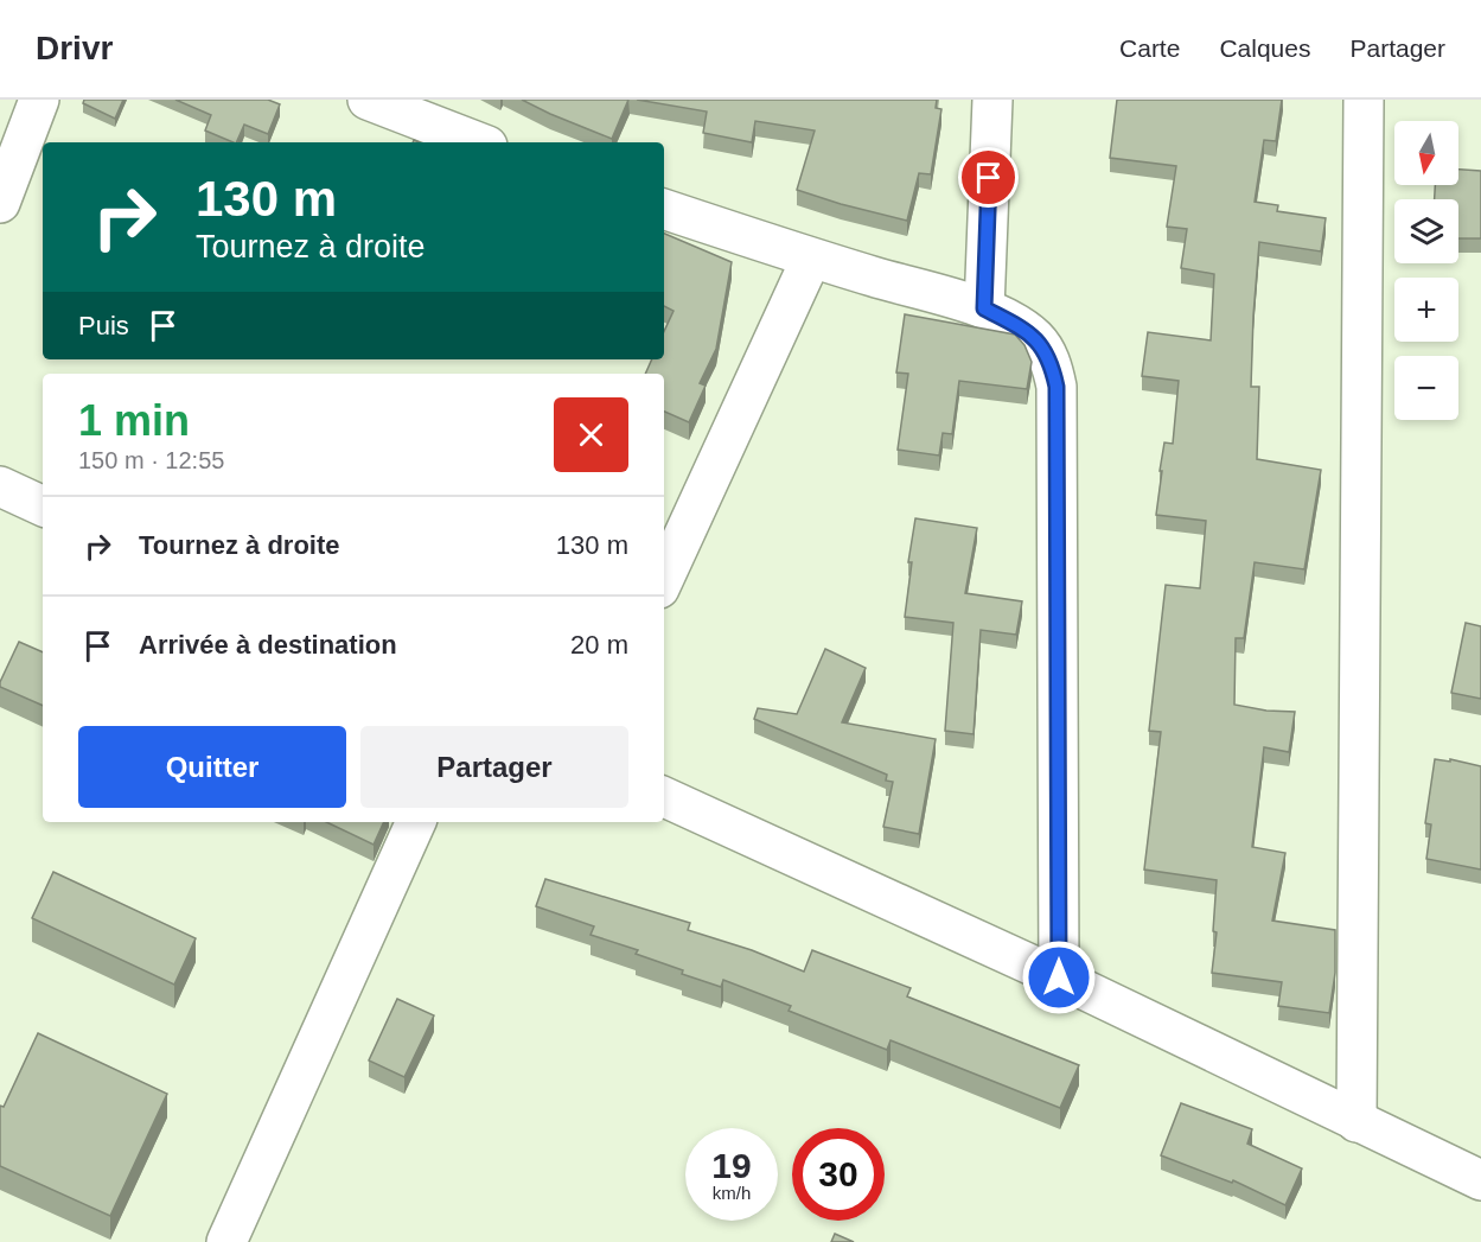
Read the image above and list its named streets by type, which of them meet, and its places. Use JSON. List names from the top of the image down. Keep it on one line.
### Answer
{"north":"bottom","page":{"header":"Drivr","nav":["Carte","Calques","Partager"],"map_buttons":["+","−"],"turn":["130 m","Tournez à droite"],"then":"Puis","heading":["1 min","150 m · 12:55"],"list":[{"name":"Tournez à droite","value":"130 m"},{"name":"Arrivée à destination","value":"20 m"}],"buttons":["Quitter","Partager"],"speed":"19 km/h","limit":"30"}}
